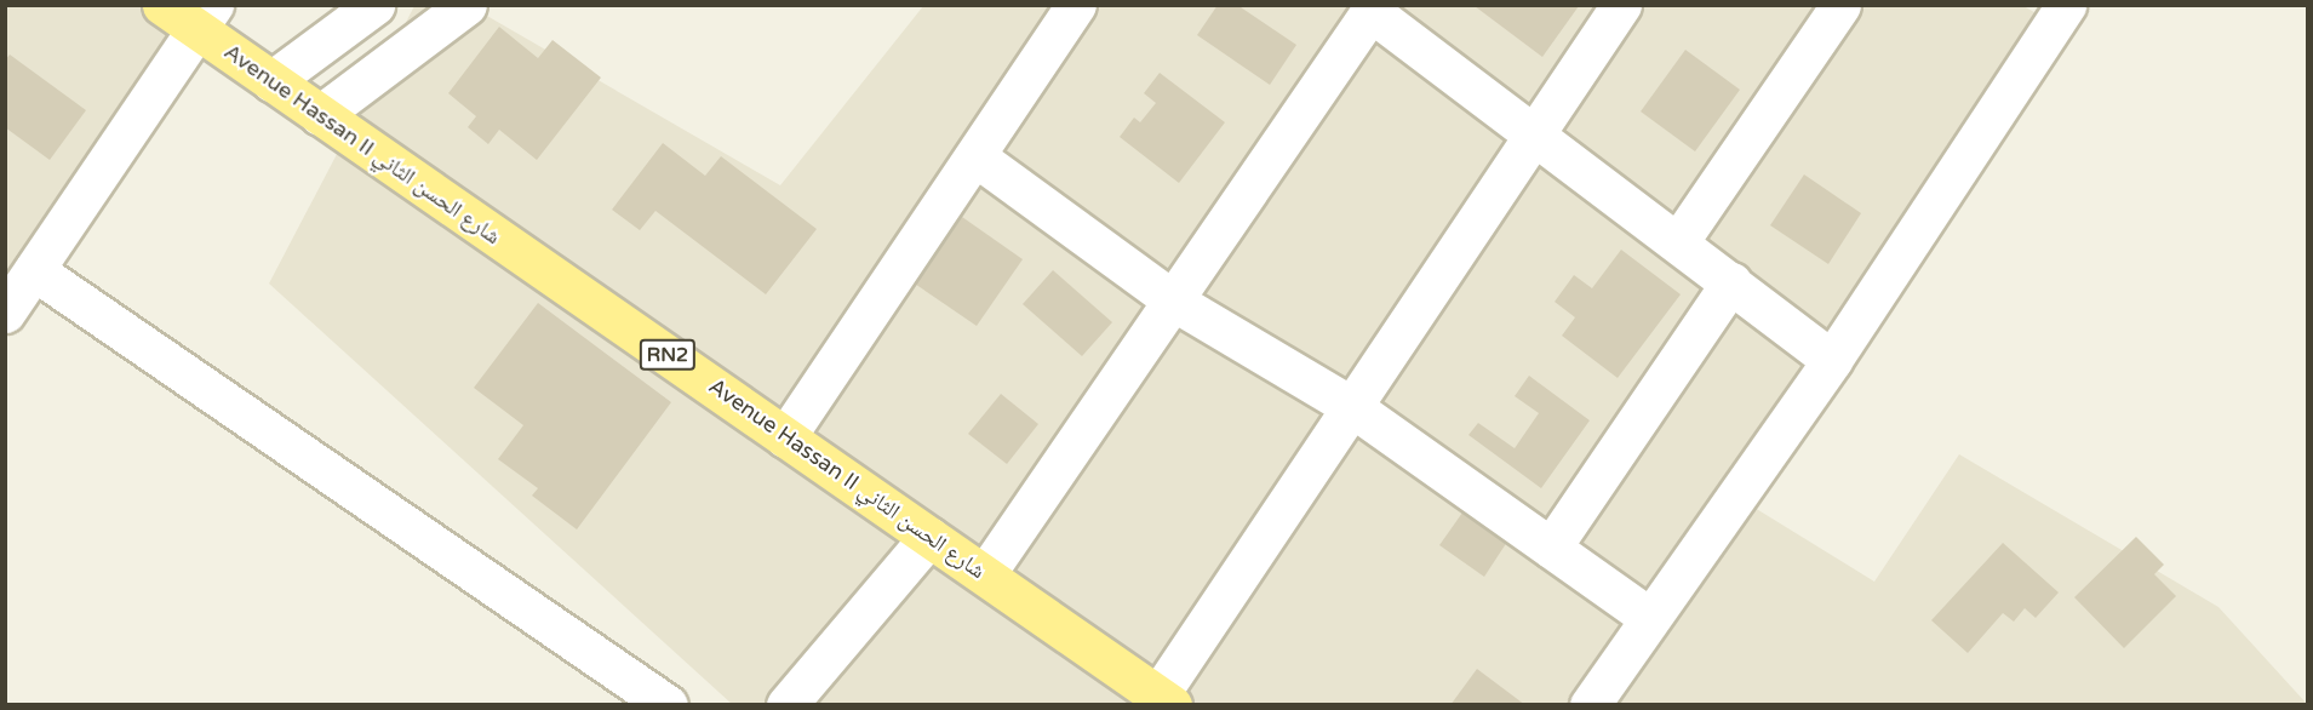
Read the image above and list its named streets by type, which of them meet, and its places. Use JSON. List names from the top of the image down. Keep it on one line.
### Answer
{"streets":{"main road":["Avenue Hassan II شارع الحسن الثاني","RN2"]}}
